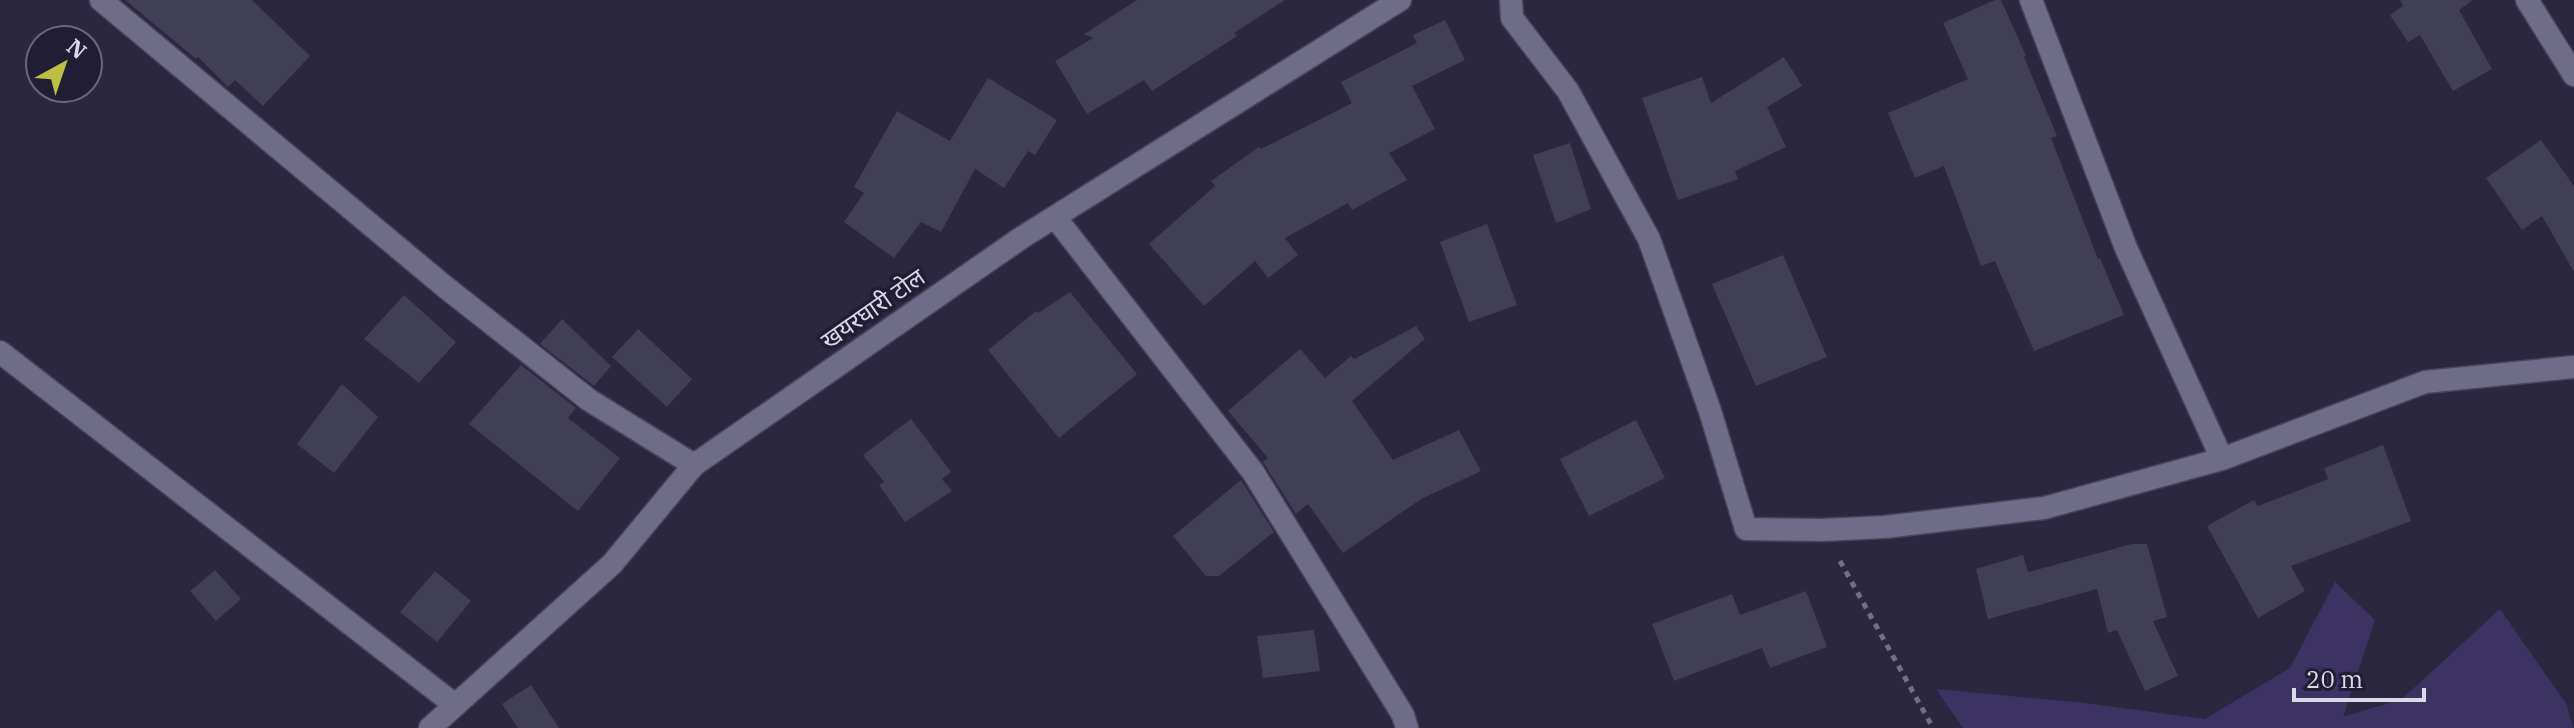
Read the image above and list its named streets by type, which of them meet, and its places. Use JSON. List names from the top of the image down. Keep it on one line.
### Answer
{"streets":{"street":["खयरघारी टोल"]},"scale_bar":"20 m","north":"top right"}
